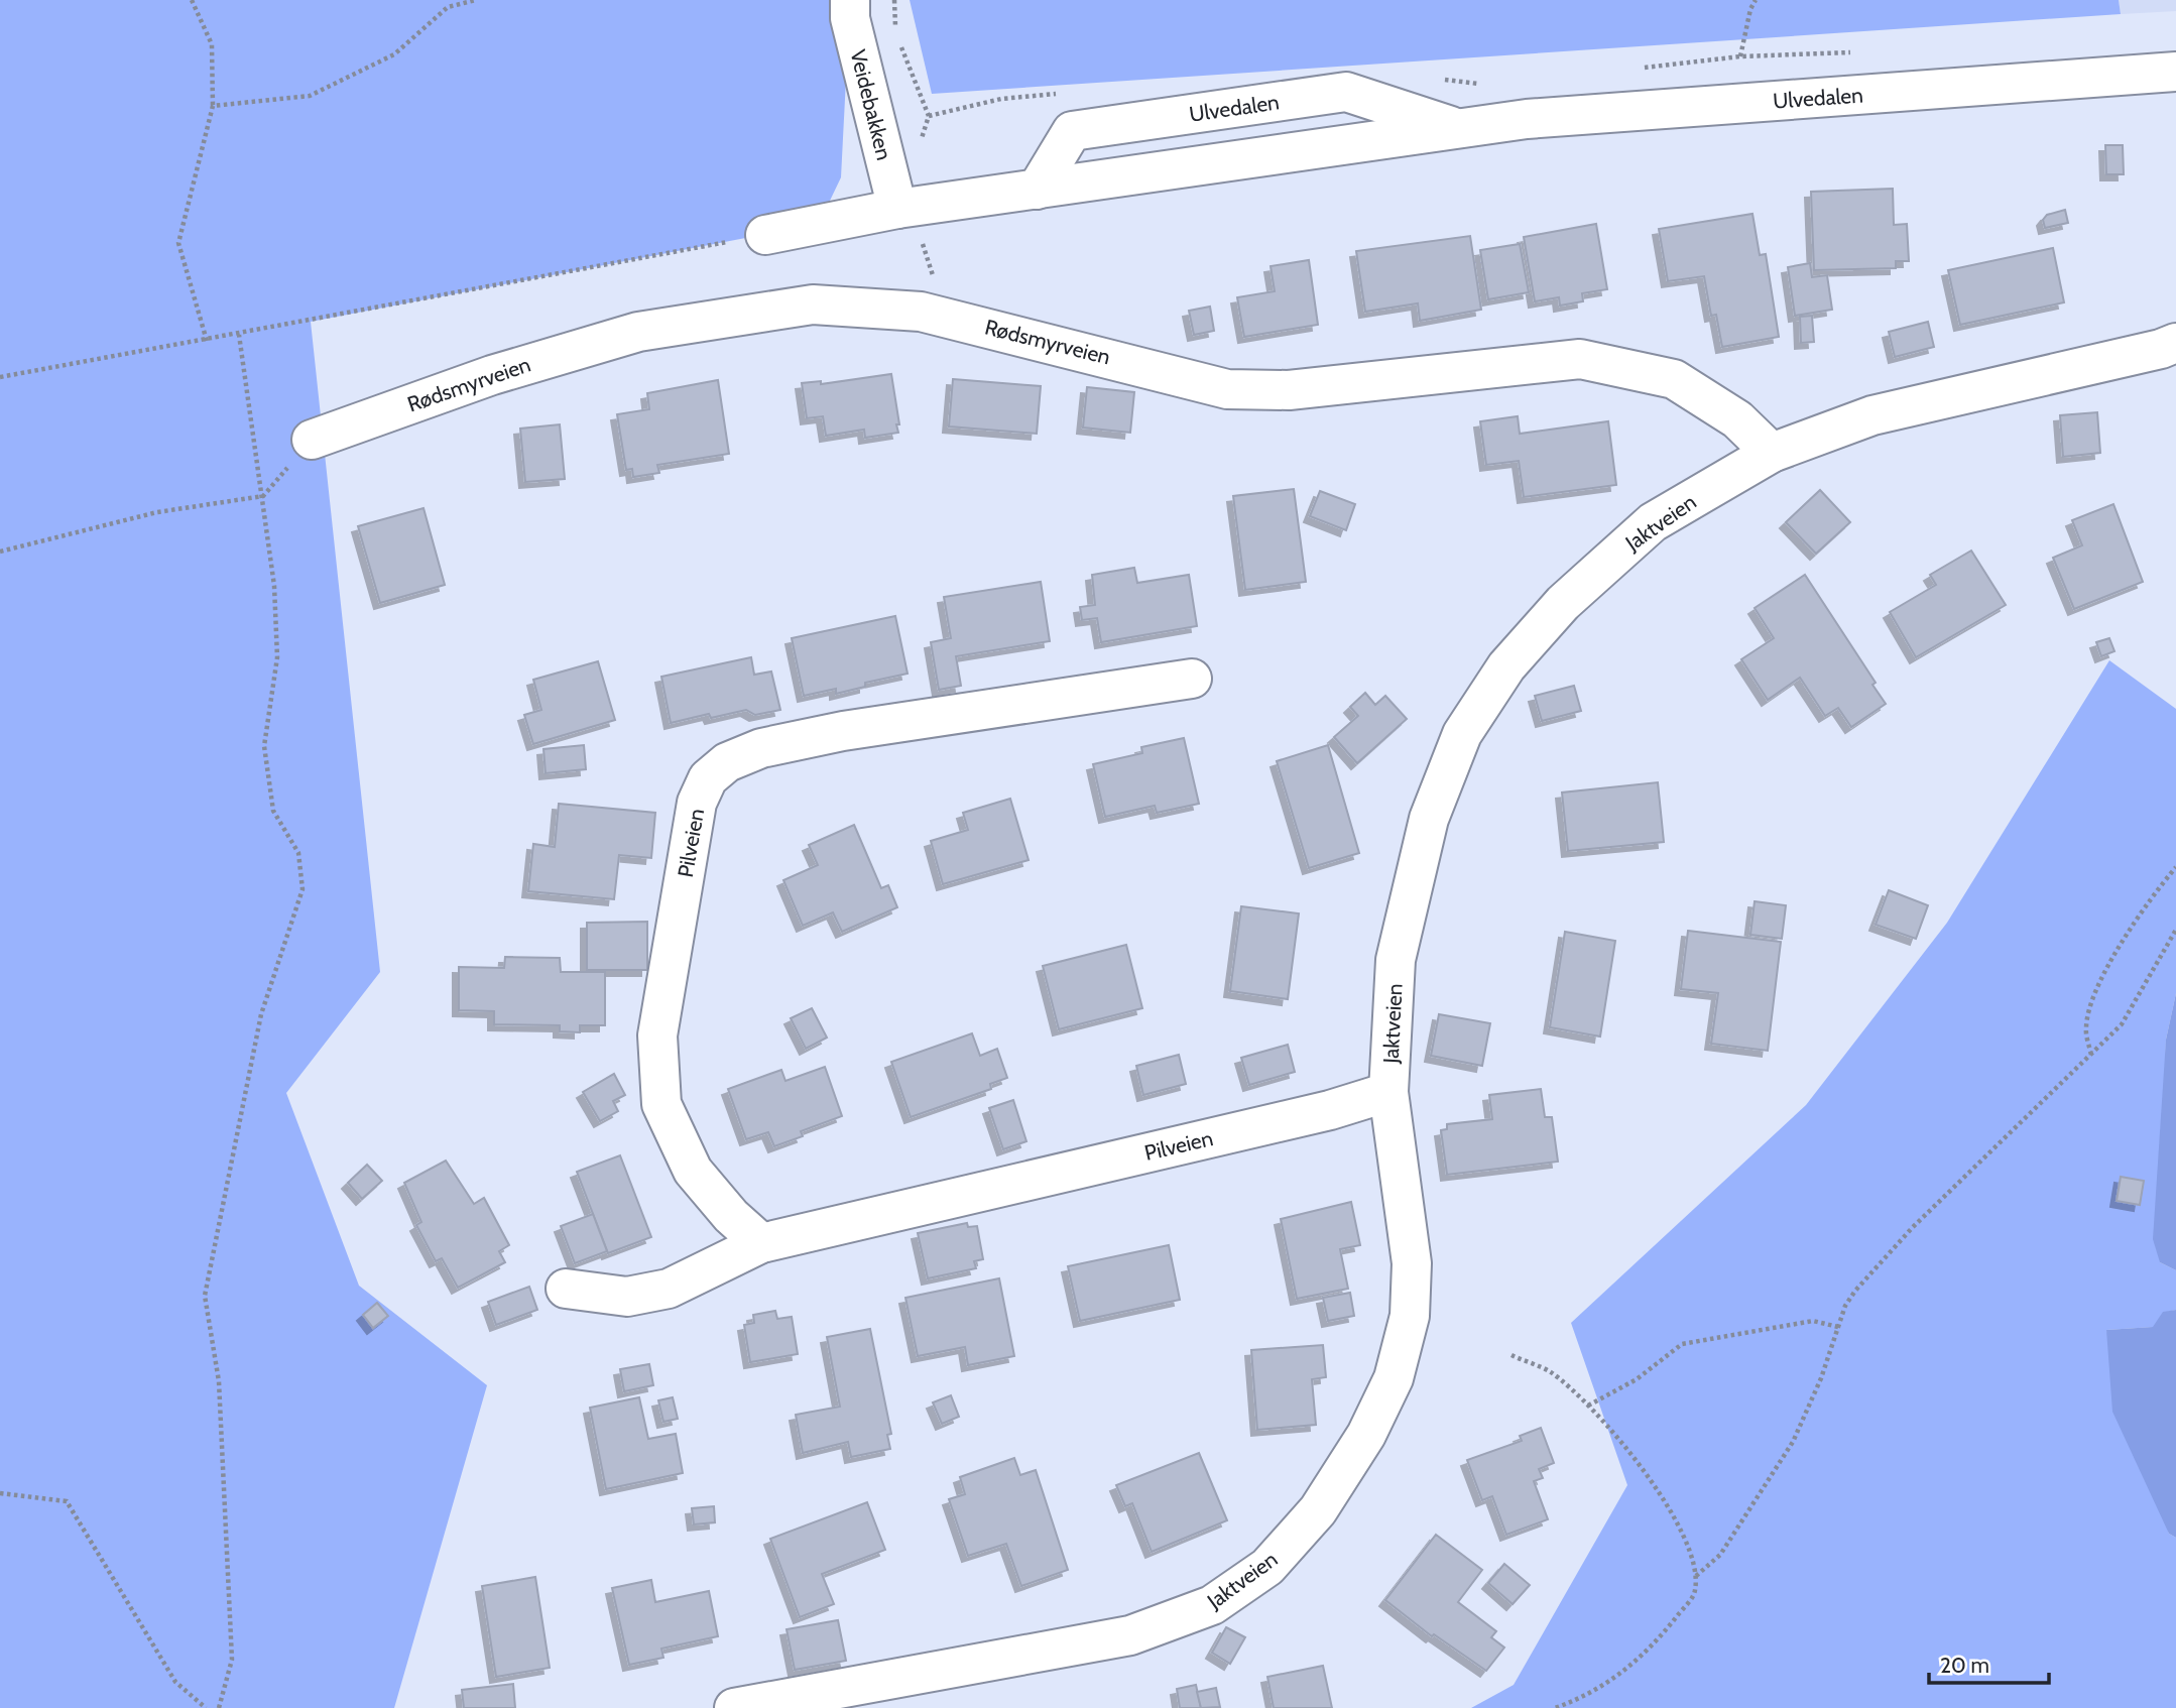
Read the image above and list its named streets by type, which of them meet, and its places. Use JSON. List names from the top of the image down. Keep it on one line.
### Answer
{"streets":{"street":["Ulvedalen","Veidebakken","Rødsmyrveien","Jaktveien","Pilveien"]},"crossings":[["Ulvedalen","Veidebakken"],["Rødsmyrveien","Jaktveien"],["Jaktveien","Pilveien"]],"scale_bar":"20 m"}
